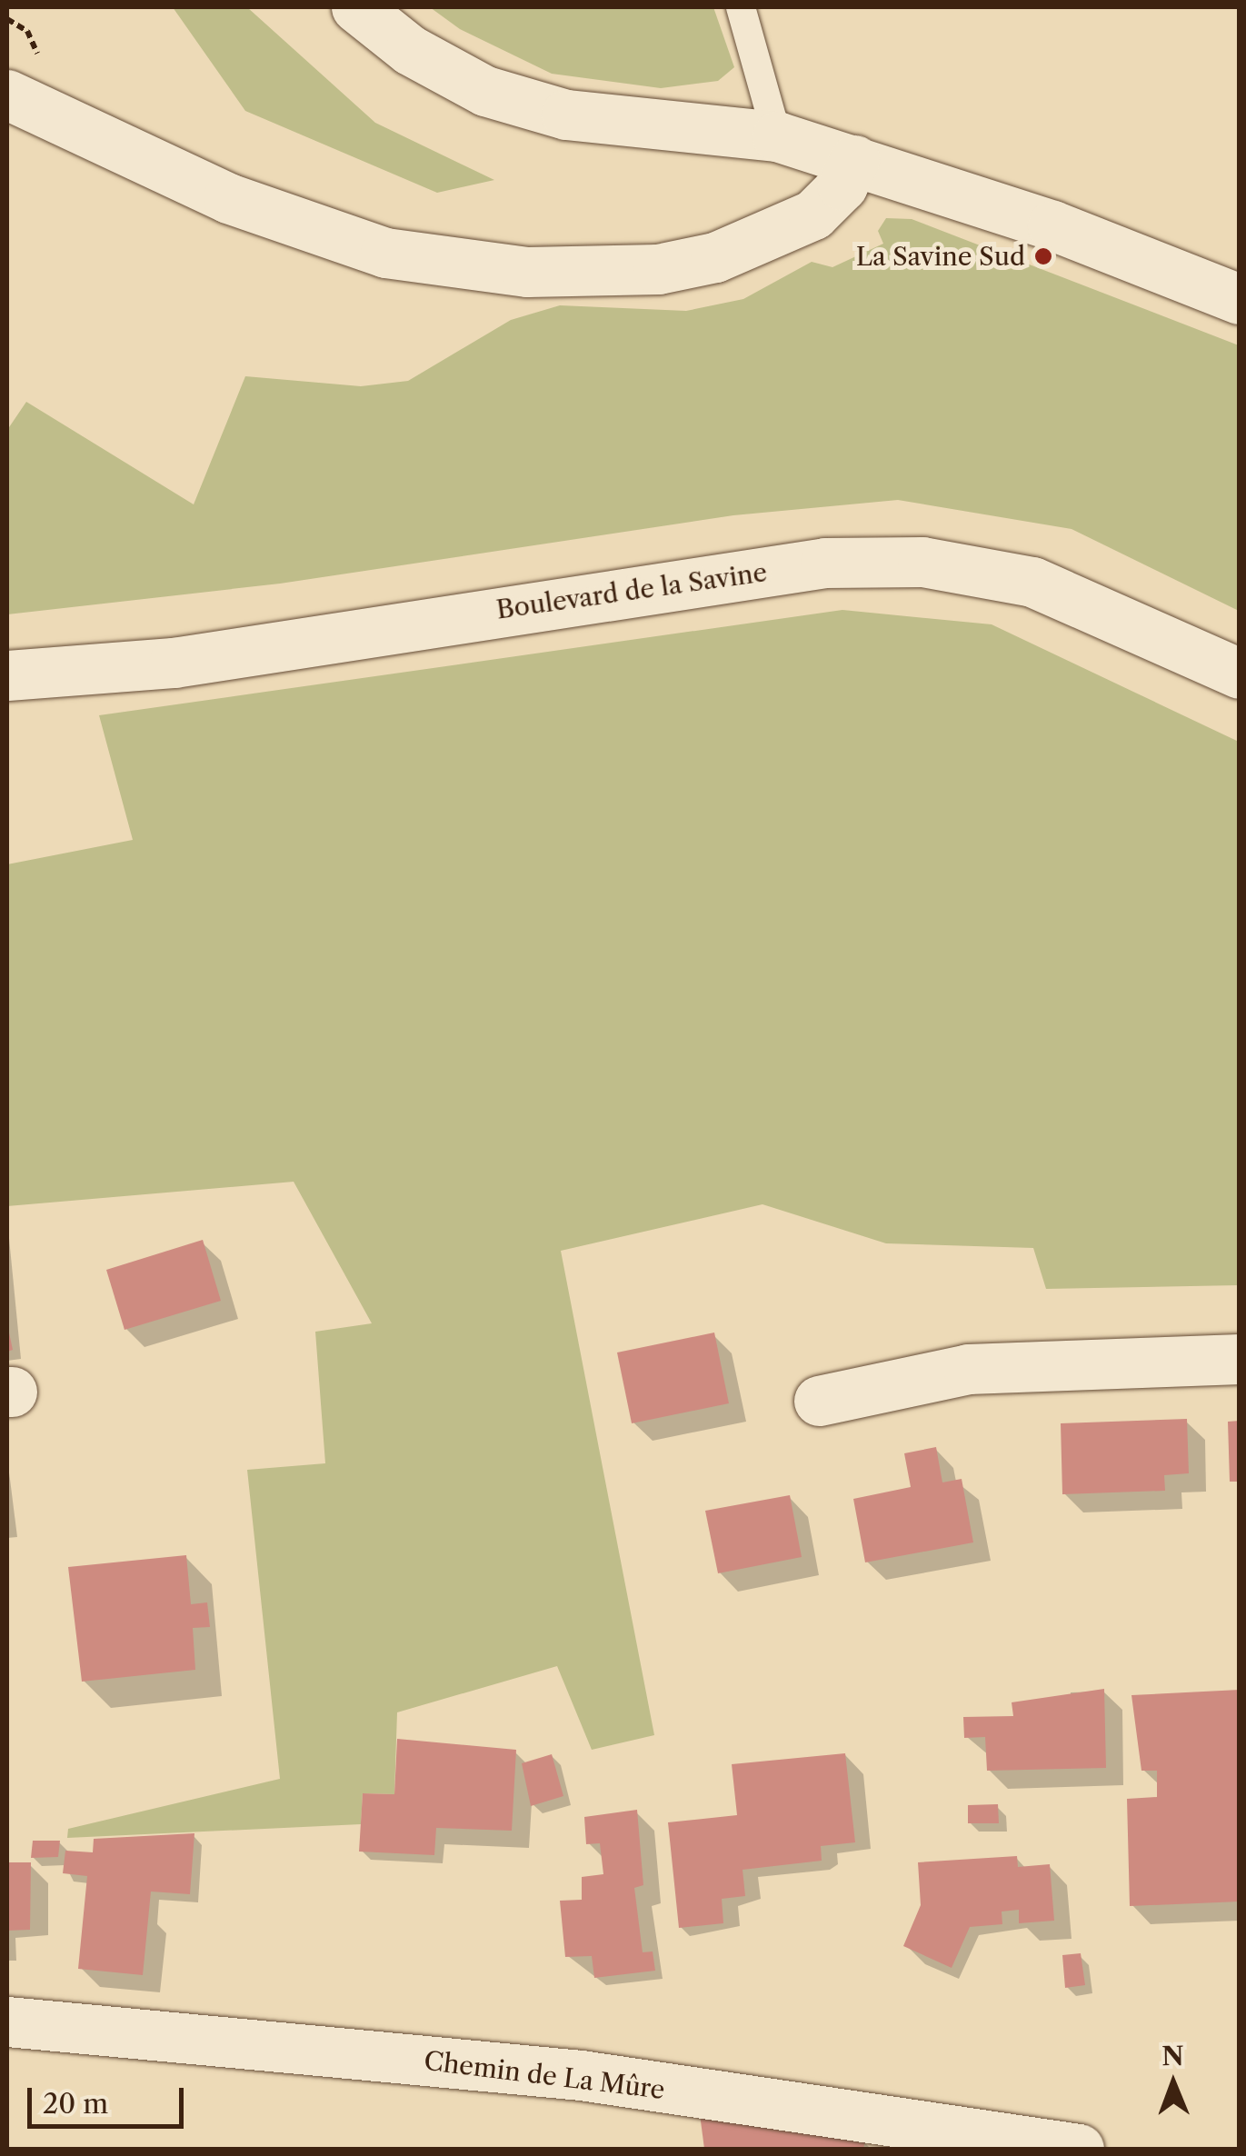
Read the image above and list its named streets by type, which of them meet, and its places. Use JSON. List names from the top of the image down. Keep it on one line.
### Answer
{"streets":{"street":["Boulevard de la Savine","Chemin de La Mûre"]},"places":["La Savine Sud"],"scale_bar":"20 m","north":"top"}
